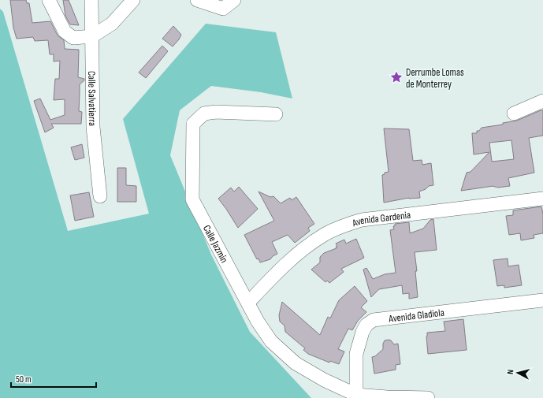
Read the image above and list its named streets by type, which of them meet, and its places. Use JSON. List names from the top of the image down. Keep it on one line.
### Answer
{"streets":{"street":["Calle Salvatierra","Avenida Gardenia","Calle Jazmín","Avenida Gladiola"]},"crossings":[["Avenida Gardenia","Calle Jazmín"],["Calle Jazmín","Avenida Gladiola"]],"places":{"place":["Derrumbe Lomas de Monterrey"]},"scale_bar":"50 m","north":"left"}
